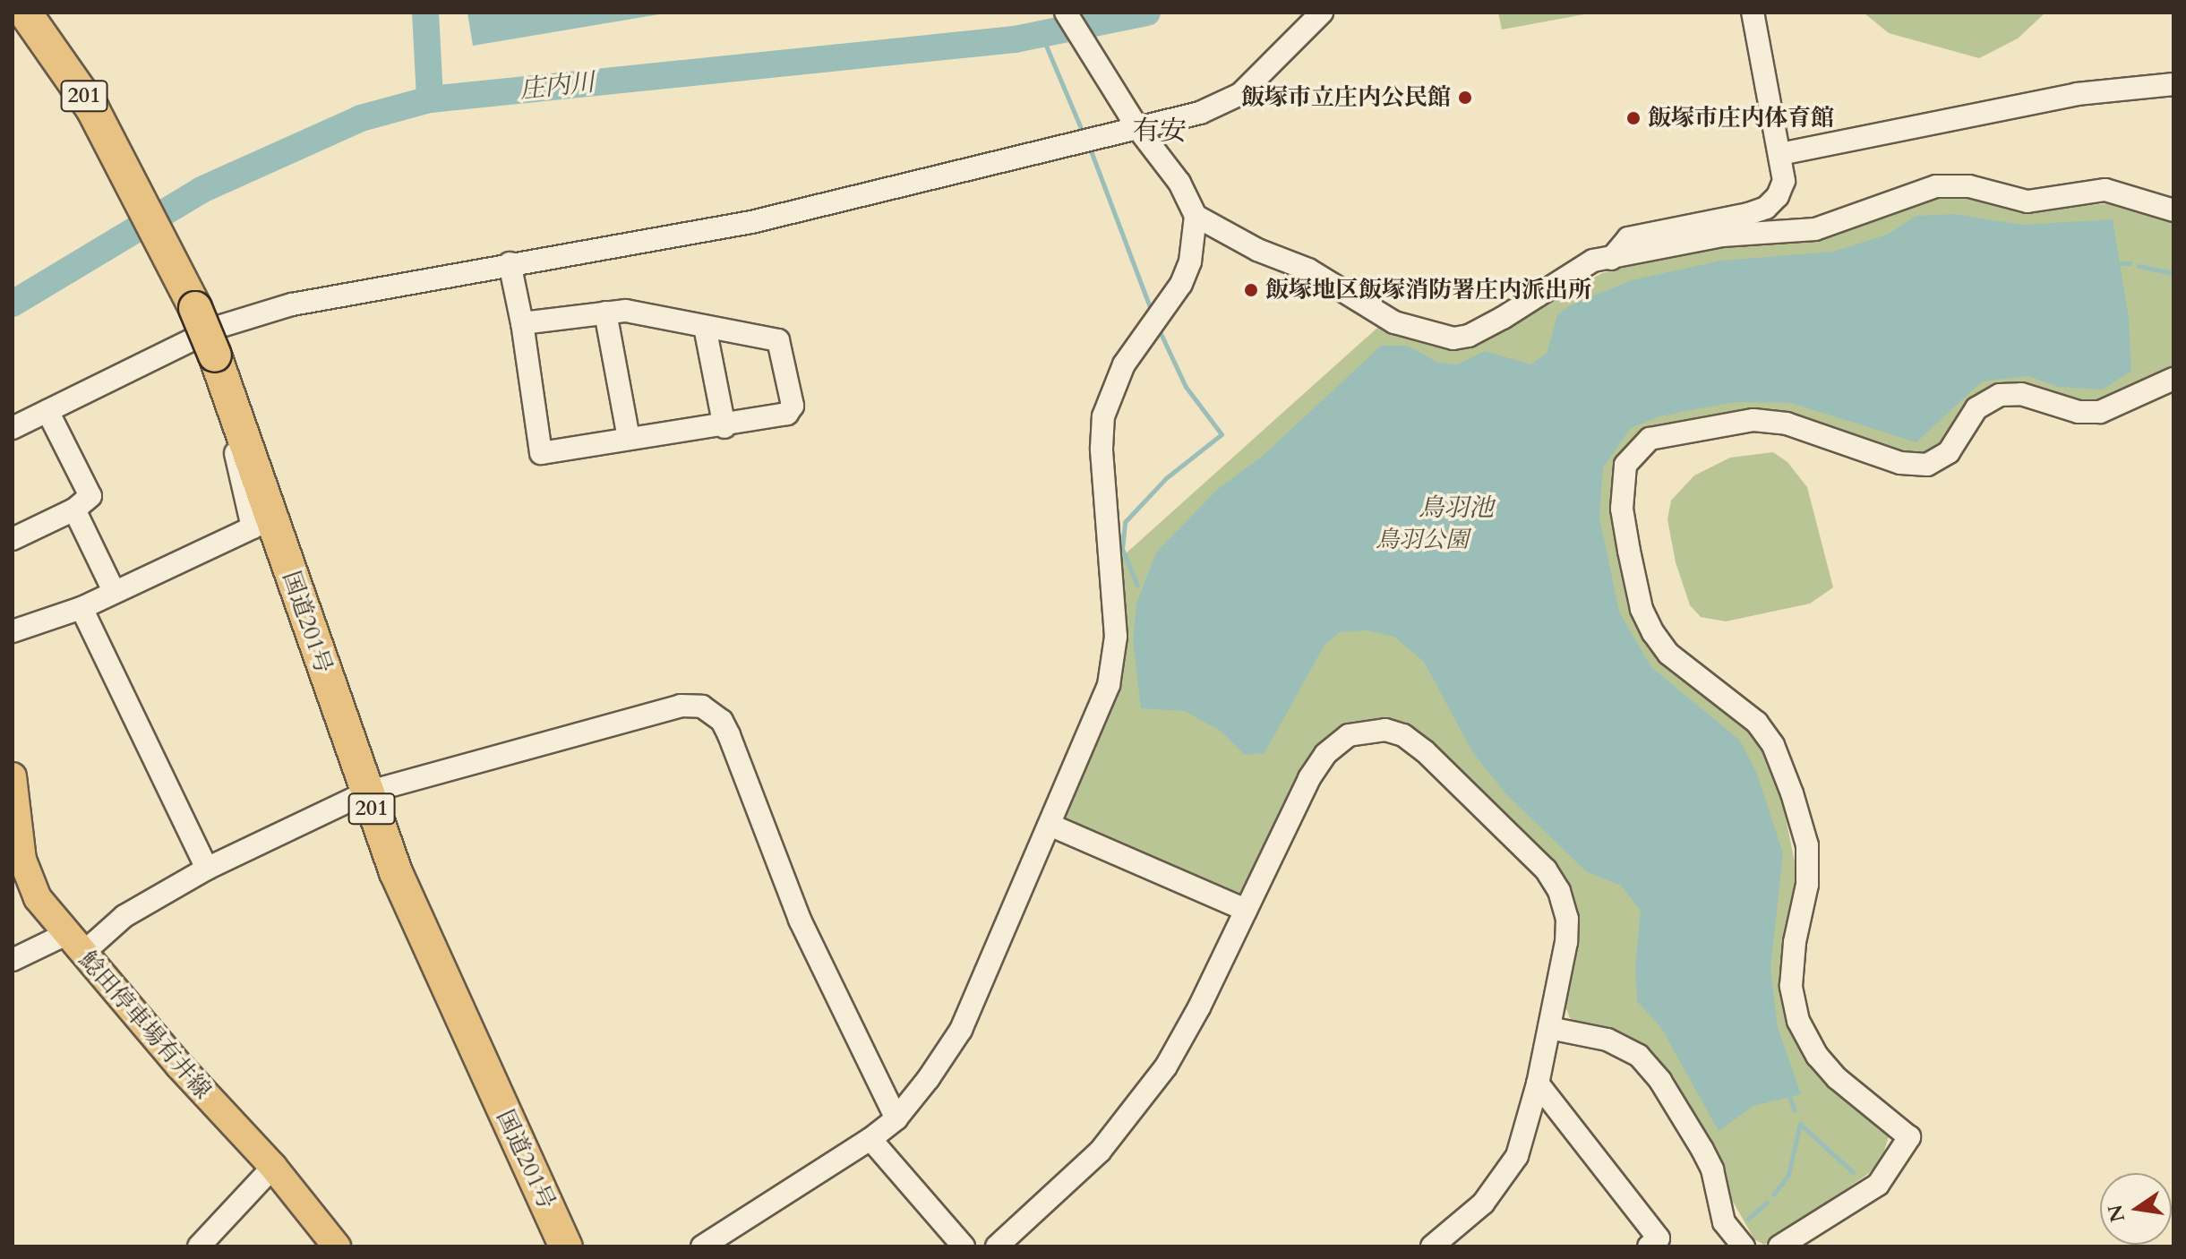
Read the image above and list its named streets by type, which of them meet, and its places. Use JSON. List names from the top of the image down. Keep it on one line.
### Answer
{"streets":{"highway":["201","国道201号"],"main road":["鯰田停車場有井線"]},"districts":["有安"],"water":["庄内川","鳥羽池"],"parks":["鳥羽公園"],"places":["飯塚市立庄内公民館","飯塚市庄内体育館","飯塚地区飯塚消防署庄内派出所"],"north":"left"}
